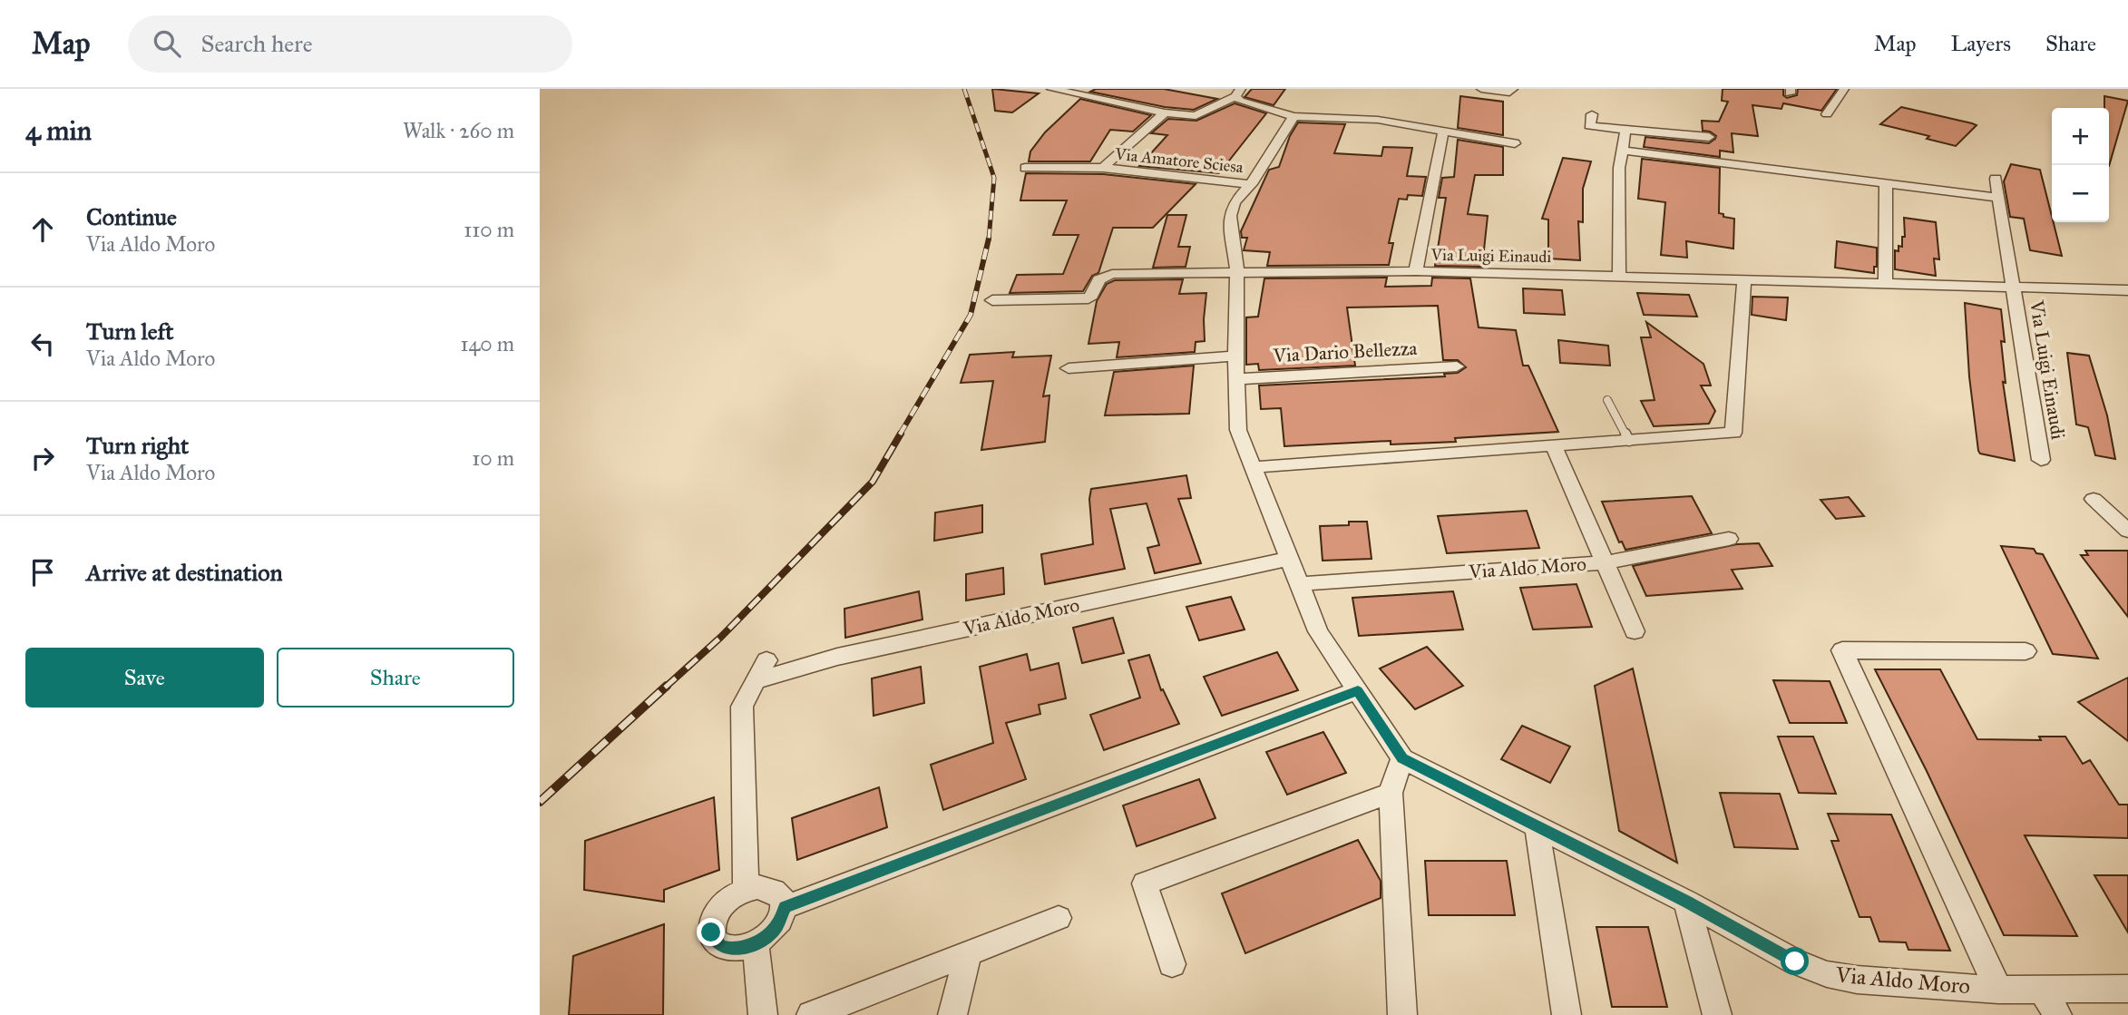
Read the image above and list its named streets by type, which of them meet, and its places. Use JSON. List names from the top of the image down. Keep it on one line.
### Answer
{"streets":{"street":["Via Amatore Sciesa","Via Luigi Einaudi","Via Dario Bellezza","Via Aldo Moro"]},"page":{"header":"Map","search":"Search here","nav":["Map","Layers","Share"],"heading":["4 min","Walk · 260 m"],"map_buttons":["+","−"],"list":[["Continue","Via Aldo Moro","110 m"],["Turn left","Via Aldo Moro","140 m"],["Turn right","Via Aldo Moro","10 m"],"Arrive at destination"],"buttons":["Save","Share"]}}
